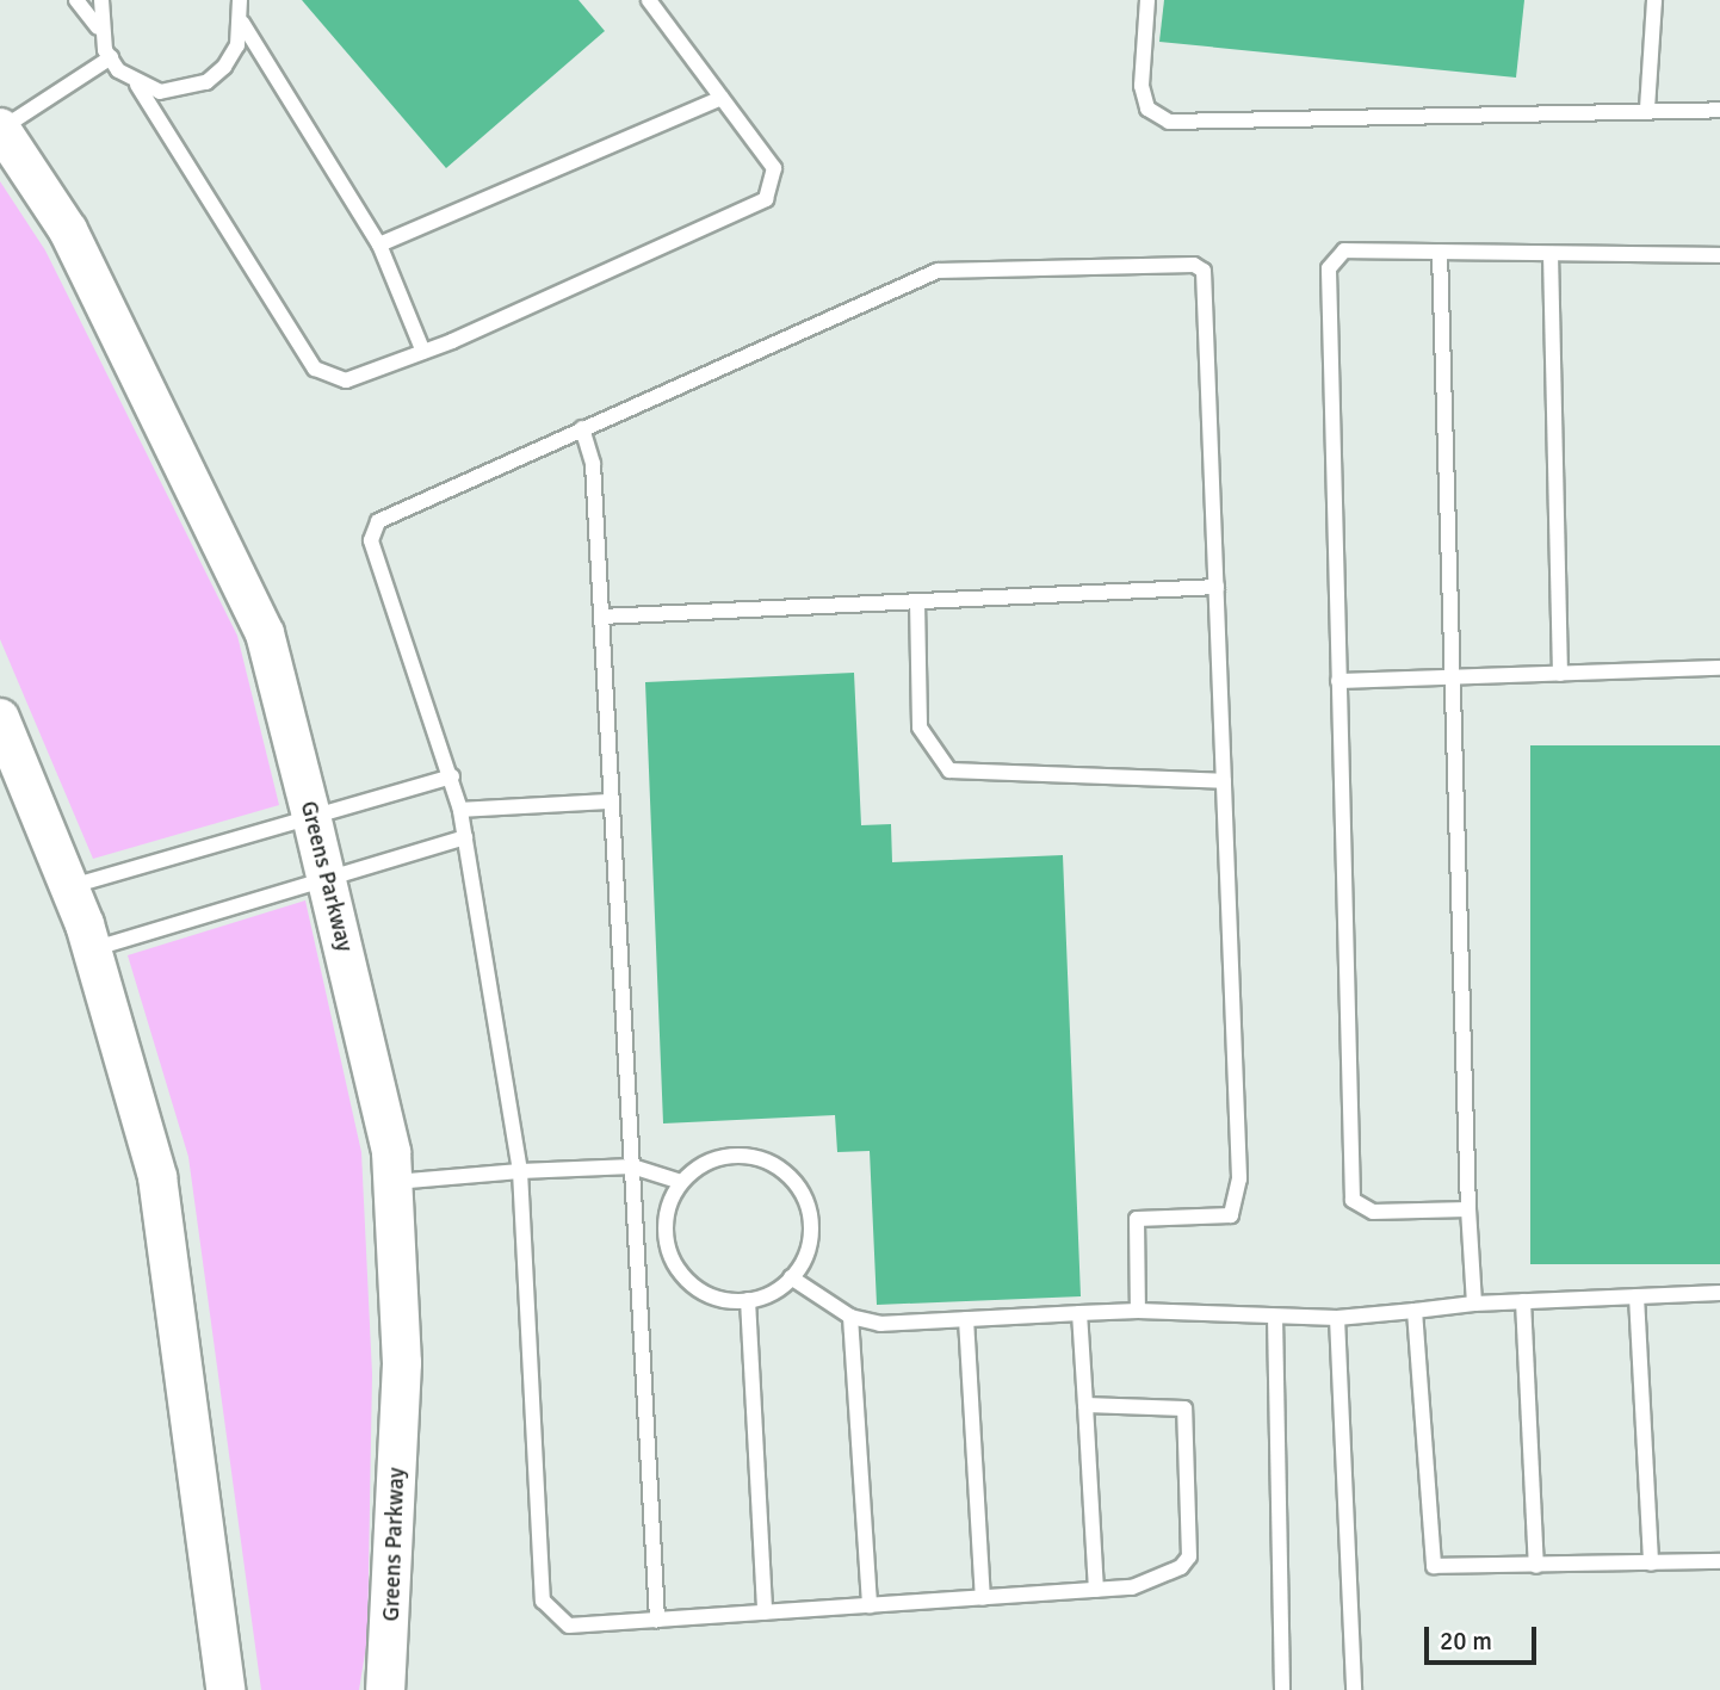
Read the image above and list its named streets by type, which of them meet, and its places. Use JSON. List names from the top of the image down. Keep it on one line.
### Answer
{"streets":{"street":["Greens Parkway"]},"scale_bar":"20 m"}
